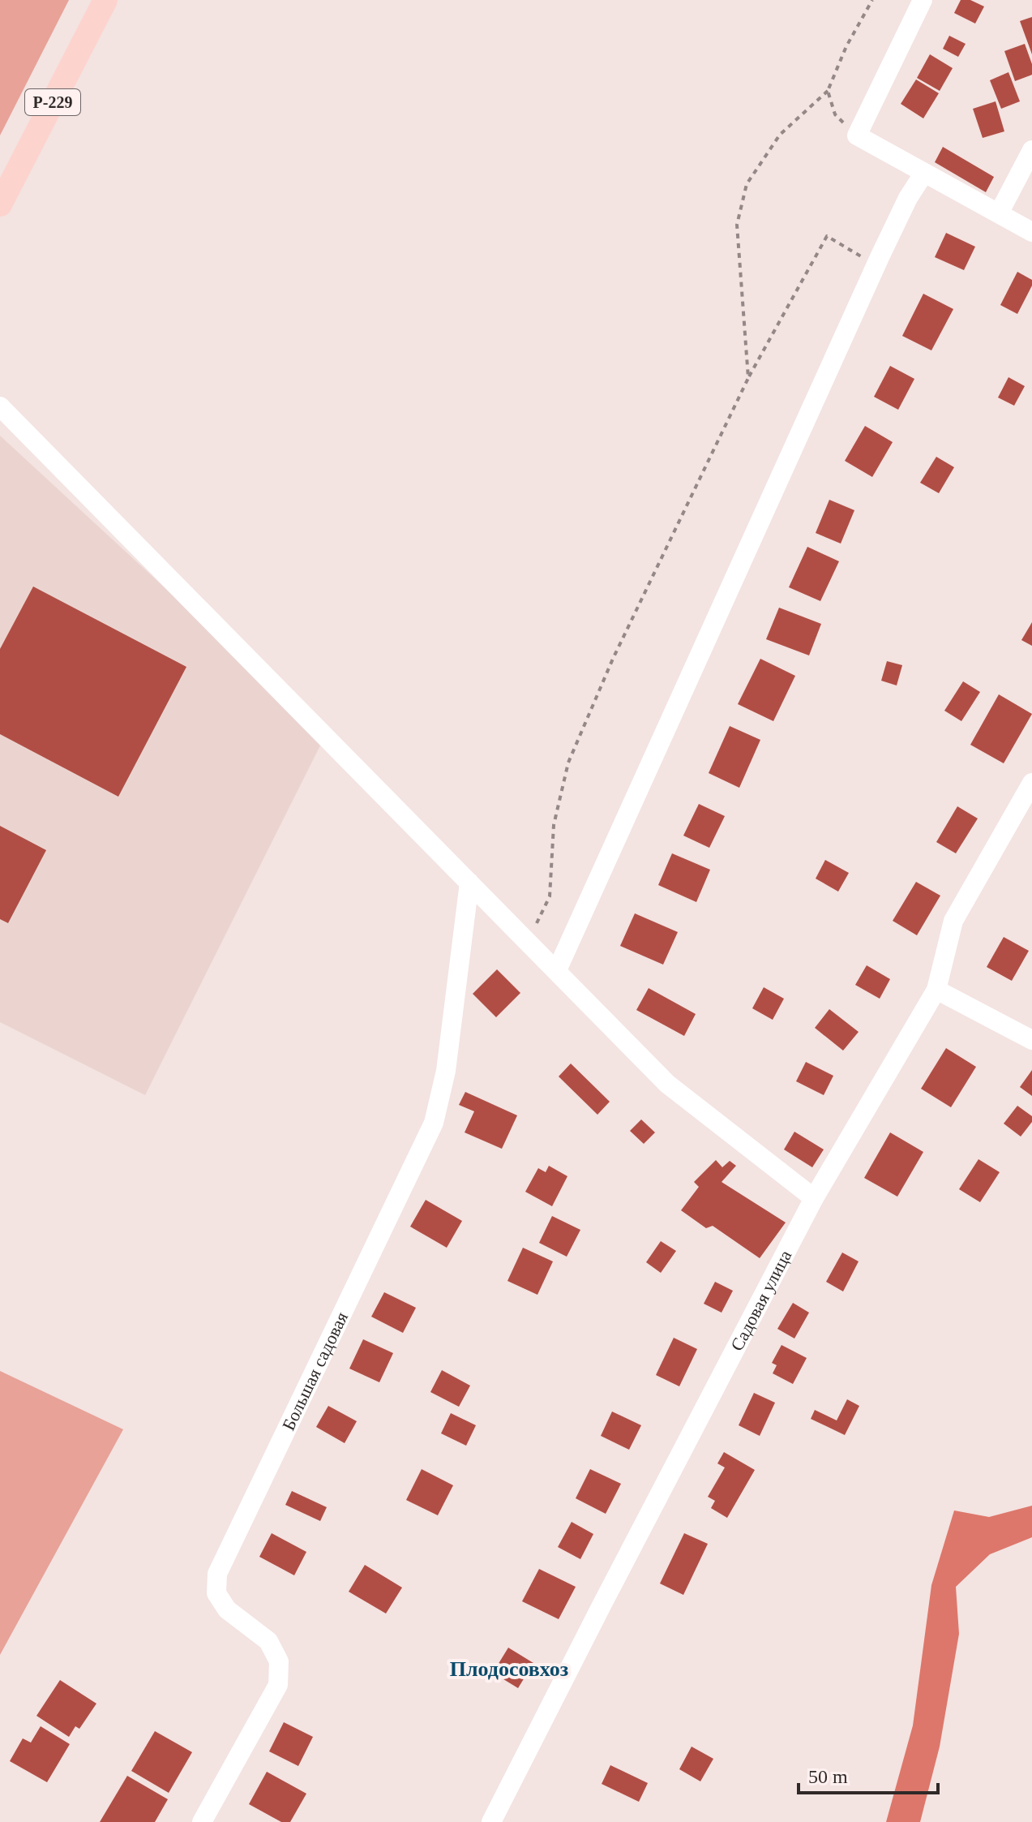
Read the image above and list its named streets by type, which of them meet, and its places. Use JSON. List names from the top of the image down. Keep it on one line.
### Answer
{"streets":{"main road":["Р-229"],"street":["Садовая улица","Большая садовая"]},"districts":["Плодосовхоз"],"scale_bar":"50 m"}
